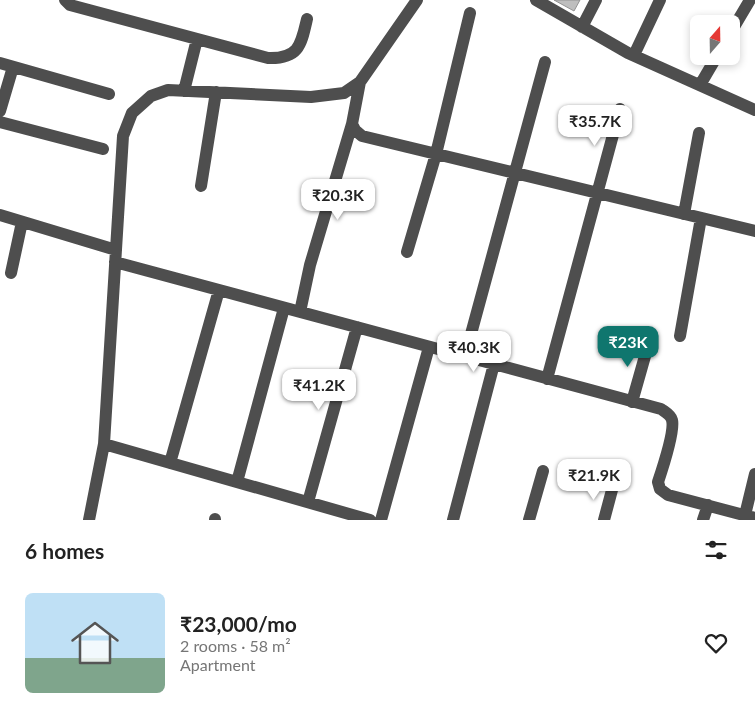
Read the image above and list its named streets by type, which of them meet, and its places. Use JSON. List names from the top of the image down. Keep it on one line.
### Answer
{"north":"top","page":{"price":["₹35.7K","₹20.3K","₹23K","₹40.3K","₹41.2K","₹21.9K"],"heading":"6 homes","list":[{"name":"₹23,000/mo","note":"2 rooms · 58 m² · Apartment"}]}}
